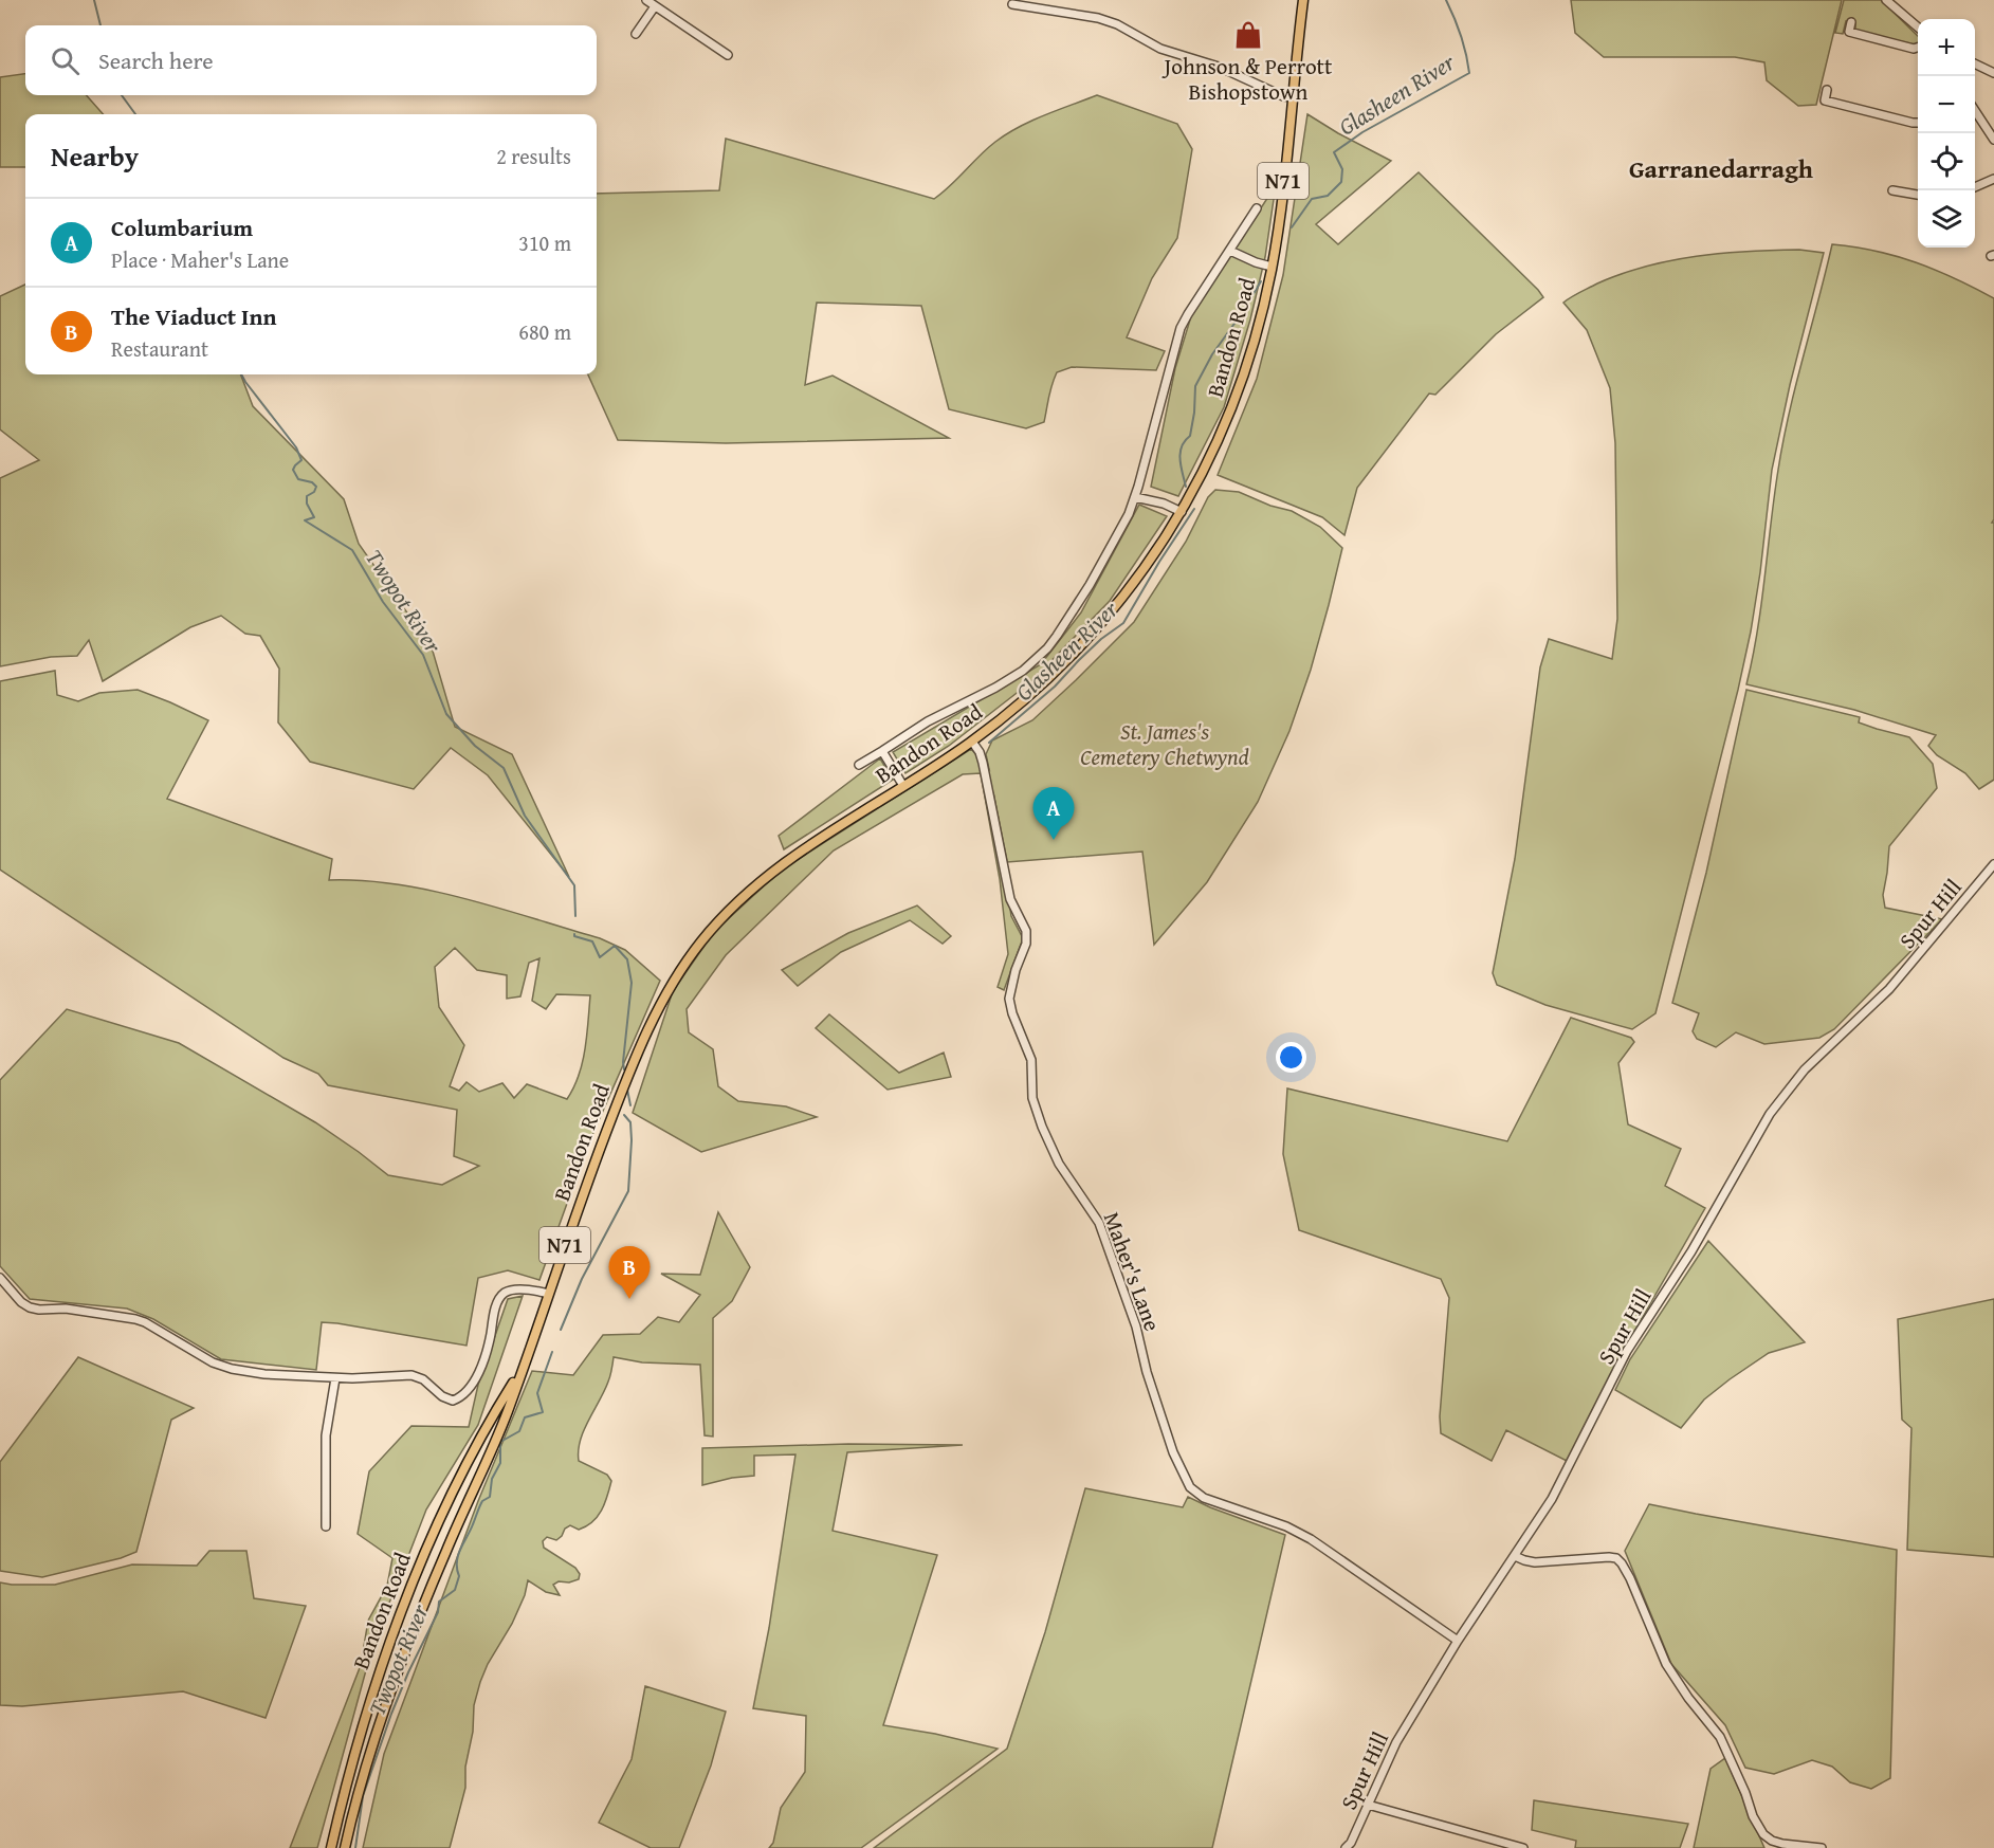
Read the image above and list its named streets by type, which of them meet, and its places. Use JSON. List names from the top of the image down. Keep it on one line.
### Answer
{"streets":{"main road":["N71","Bandon Road"],"street":["Spur Hill","Maher's Lane"]},"crossings":[["Bandon Road","Maher's Lane"],["Spur Hill","Maher's Lane"]],"districts":["Garranedarragh"],"water":["Glasheen River","Twopot River"],"parks":["St. James's Cemetery Chetwynd"],"places":{"shop":["Johnson & Perrott Bishopstown"]},"page":{"map_buttons":["+","−"],"search":"Search here","heading":["Nearby","2 results"],"list":[{"mark":"A","name":"Columbarium","note":"Place · Maher's Lane","value":"310 m"},{"mark":"B","name":"The Viaduct Inn","note":"Restaurant","value":"680 m"}],"pins":["A","B"]}}
